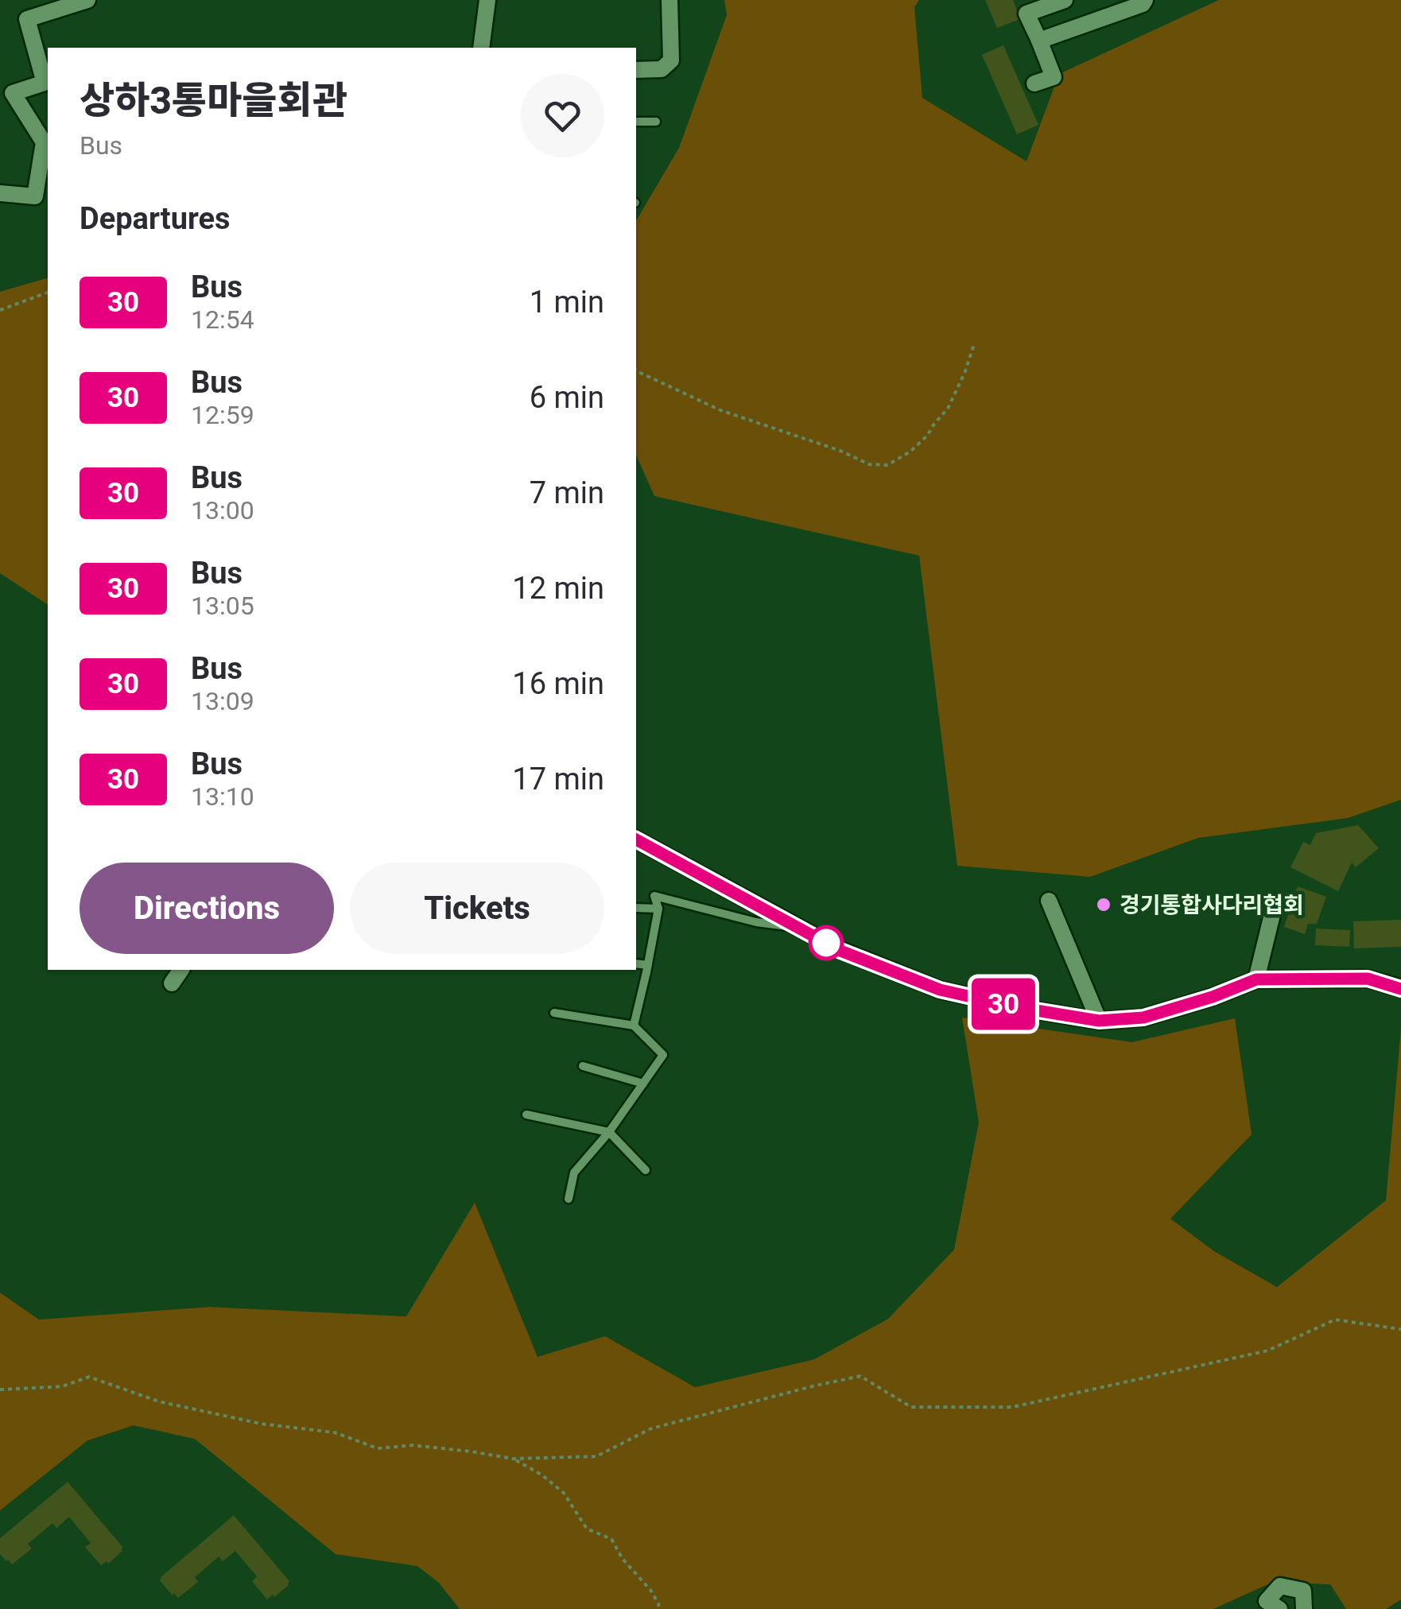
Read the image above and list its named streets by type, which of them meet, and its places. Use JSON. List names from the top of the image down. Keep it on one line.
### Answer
{"places":["경기통합사다리협회"],"lines":["bus line 30"],"page":{"on_map":"30","heading":[["상하3통마을회관","Bus"],"Departures"],"list":[{"mark":"30","name":"Bus","note":"12:54","value":"1 min"},{"mark":"30","name":"Bus","note":"12:59","value":"6 min"},{"mark":"30","name":"Bus","note":"13:00","value":"7 min"},{"mark":"30","name":"Bus","note":"13:05","value":"12 min"},{"mark":"30","name":"Bus","note":"13:09","value":"16 min"},{"mark":"30","name":"Bus","note":"13:10","value":"17 min"}],"buttons":["Directions","Tickets"]}}
